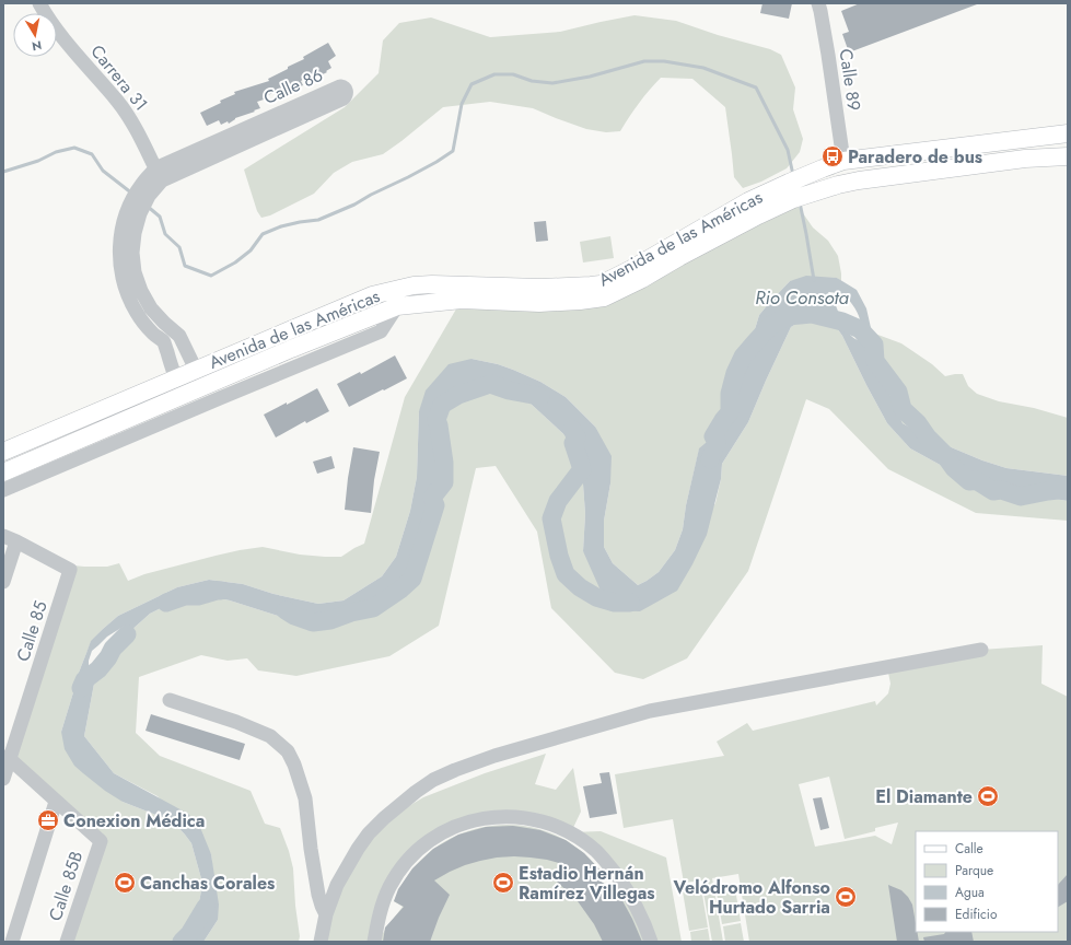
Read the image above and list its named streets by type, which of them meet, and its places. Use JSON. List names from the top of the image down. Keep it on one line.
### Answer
{"streets":{"main road":["Avenida de las Américas"],"street":["Carrera 31","Calle 89","Calle 86","Calle 85","Calle 85B"]},"crossings":[["Carrera 31","Calle 86"],["Calle 89","Avenida de las Américas"],["Calle 86","Avenida de las Américas"]],"water":["Rio Consota"],"places":{"bus stop":["Paradero de bus"],"sports":["El Diamante","Canchas Corales","Estadio Hernán Ramírez Villegas","Velódromo Alfonso Hurtado Sarria"],"office":["Conexion Médica"]},"legend":["Calle","Parque","Agua","Edificio"],"north":"bottom"}
